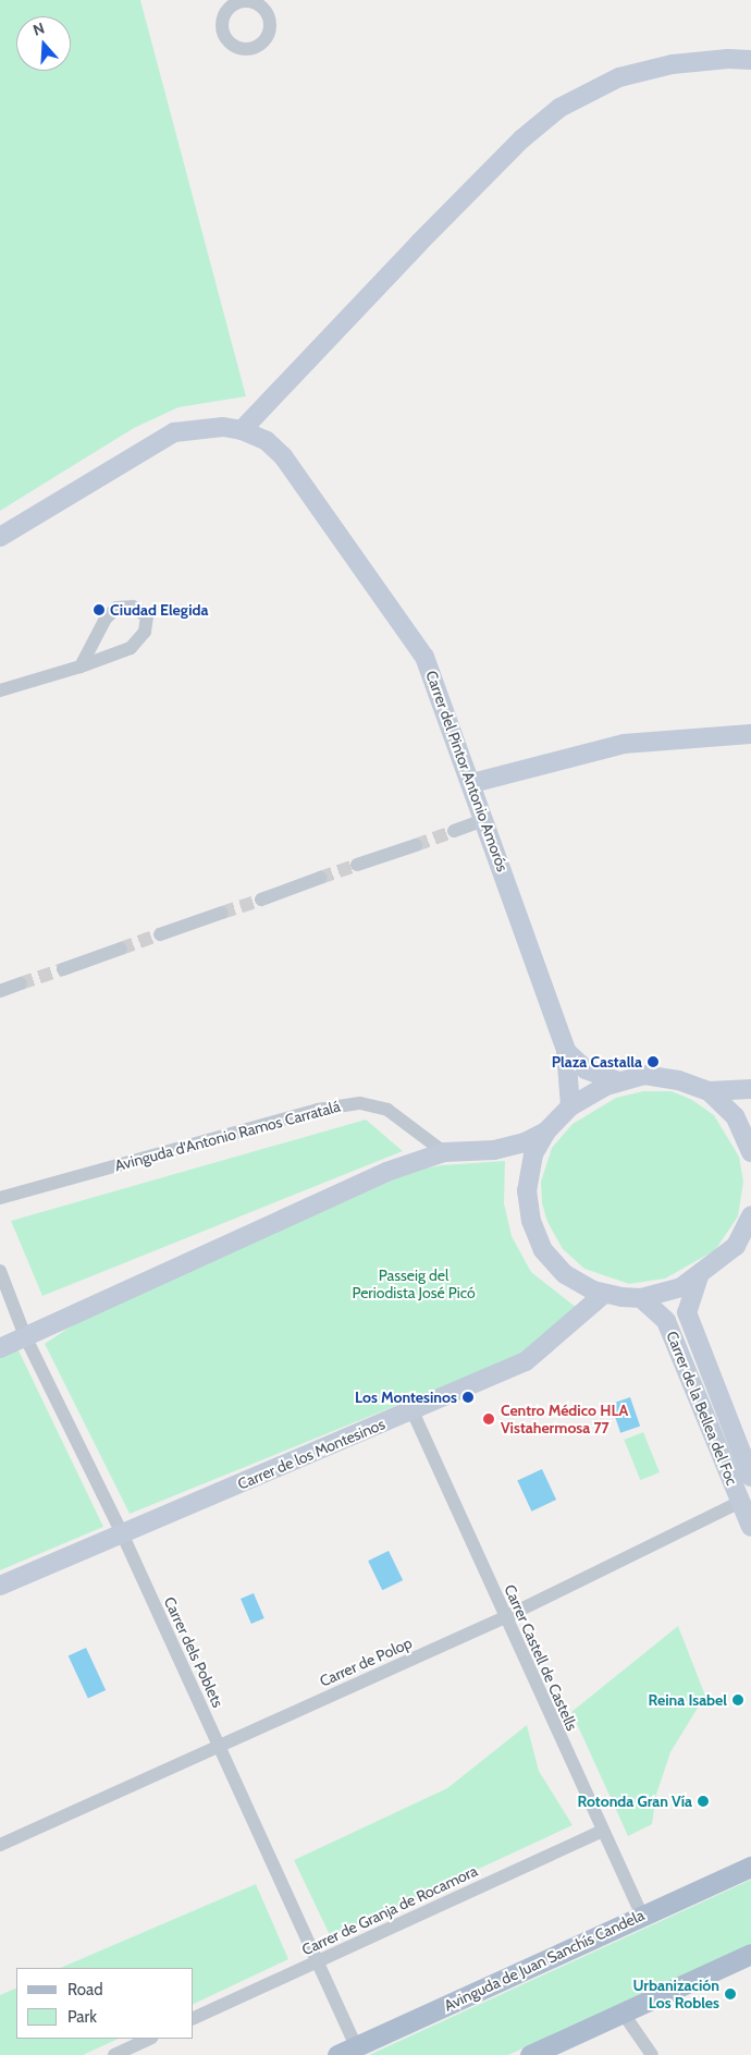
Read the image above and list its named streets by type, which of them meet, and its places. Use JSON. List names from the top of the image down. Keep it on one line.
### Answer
{"streets":{"main road":["Carrer del Pintor Antonio Amorós","Carrer de la Bellea del Foc","Carrer de los Montesinos","Avinguda de Juan Sanchís Candela"],"street":["Avinguda d'Antonio Ramos Carratalá","Carrer dels Poblets","Carrer Castell de Castells","Carrer de Polop","Carrer de Granja de Rocamora"]},"crossings":[["Carrer de la Bellea del Foc","Carrer de Polop"],["Carrer de los Montesinos","Carrer dels Poblets"],["Carrer de los Montesinos","Carrer Castell de Castells"],["Carrer dels Poblets","Carrer de Polop"],["Carrer dels Poblets","Carrer de Granja de Rocamora"],["Carrer dels Poblets","Avinguda de Juan Sanchís Candela"],["Carrer Castell de Castells","Carrer de Polop"],["Carrer Castell de Castells","Carrer de Granja de Rocamora"],["Carrer Castell de Castells","Avinguda de Juan Sanchís Candela"]],"parks":["Passeig del Periodista José Picó"],"places":["Ciudad Elegida","Plaza Castalla","Los Montesinos","Centro Médico HLA Vistahermosa 77","Reina Isabel","Rotonda Gran Vía","Urbanización Los Robles"],"legend":["Road","Park"],"north":"top"}
